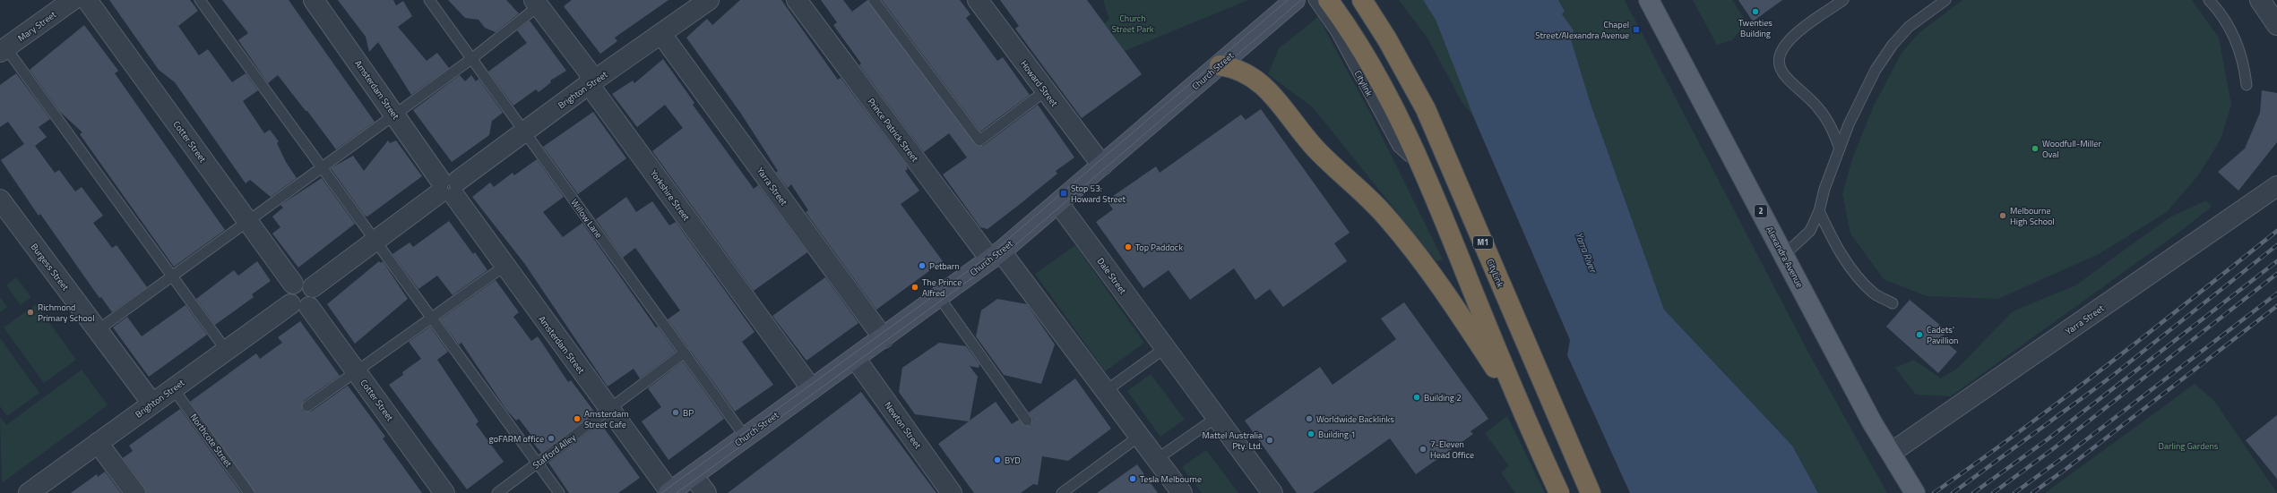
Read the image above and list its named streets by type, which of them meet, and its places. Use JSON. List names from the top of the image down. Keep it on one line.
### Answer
{"streets":{"highway":["M1","CityLink"],"main road":["Church Street","2","Alexandra Avenue"],"street":["Mary Street","Howard Street","Amsterdam Street","Brighton Street","Prince Patrick Street","Cotter Street","Yarra Street","Yorkshire Street","Burgess Street","Dale Street","Newton Street"],"lane":["Citylink","Willow Lane","Northcote Street","Stafford Alley"]},"crossings":[["Church Street","Howard Street"],["Church Street","Amsterdam Street"],["Church Street","Prince Patrick Street"],["Church Street","Yarra Street"],["Church Street","Yorkshire Street"],["Church Street","Willow Lane"],["Church Street","Dale Street"],["Church Street","Newton Street"],["Amsterdam Street","Brighton Street"],["Amsterdam Street","Stafford Alley"],["Brighton Street","Cotter Street"],["Brighton Street","Yarra Street"],["Brighton Street","Yorkshire Street"],["Brighton Street","Willow Lane"],["Brighton Street","Burgess Street"],["Brighton Street","Northcote Street"],["Yarra Street","Alexandra Avenue"],["Willow Lane","Stafford Alley"]],"water":["Yarra River"],"parks":["Church Street Park","Darling Gardens"],"places":{"other":["Twenties Building","Woodfull-Miller Oval","Melbourne High School","Top Paddock","Petbarn","The Prince Alfred","Richmond Primary School","Cadets' Pavillion","Building 2","BP","Amsterdam Street Cafe","Worldwide Backlinks","Building 1","goFARM office","Mattel Australia Pty. Ltd.","7-Eleven Head Office","BYD","Tesla Melbourne"],"transit":["Chapel Street/Alexandra Avenue","Stop 53: Howard Street"]}}
